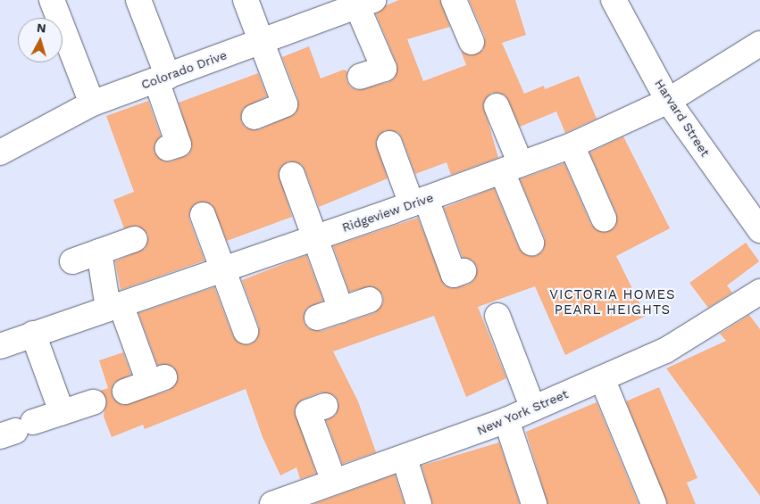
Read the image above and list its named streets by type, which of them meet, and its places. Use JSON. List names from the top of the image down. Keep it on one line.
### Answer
{"streets":{"street":["Colorado Drive","Harvard Street","Ridgeview Drive","New York Street"]},"crossings":[["Harvard Street","Ridgeview Drive"]],"districts":["VICTORIA HOMES PEARL HEIGHTS"],"north":"top"}
